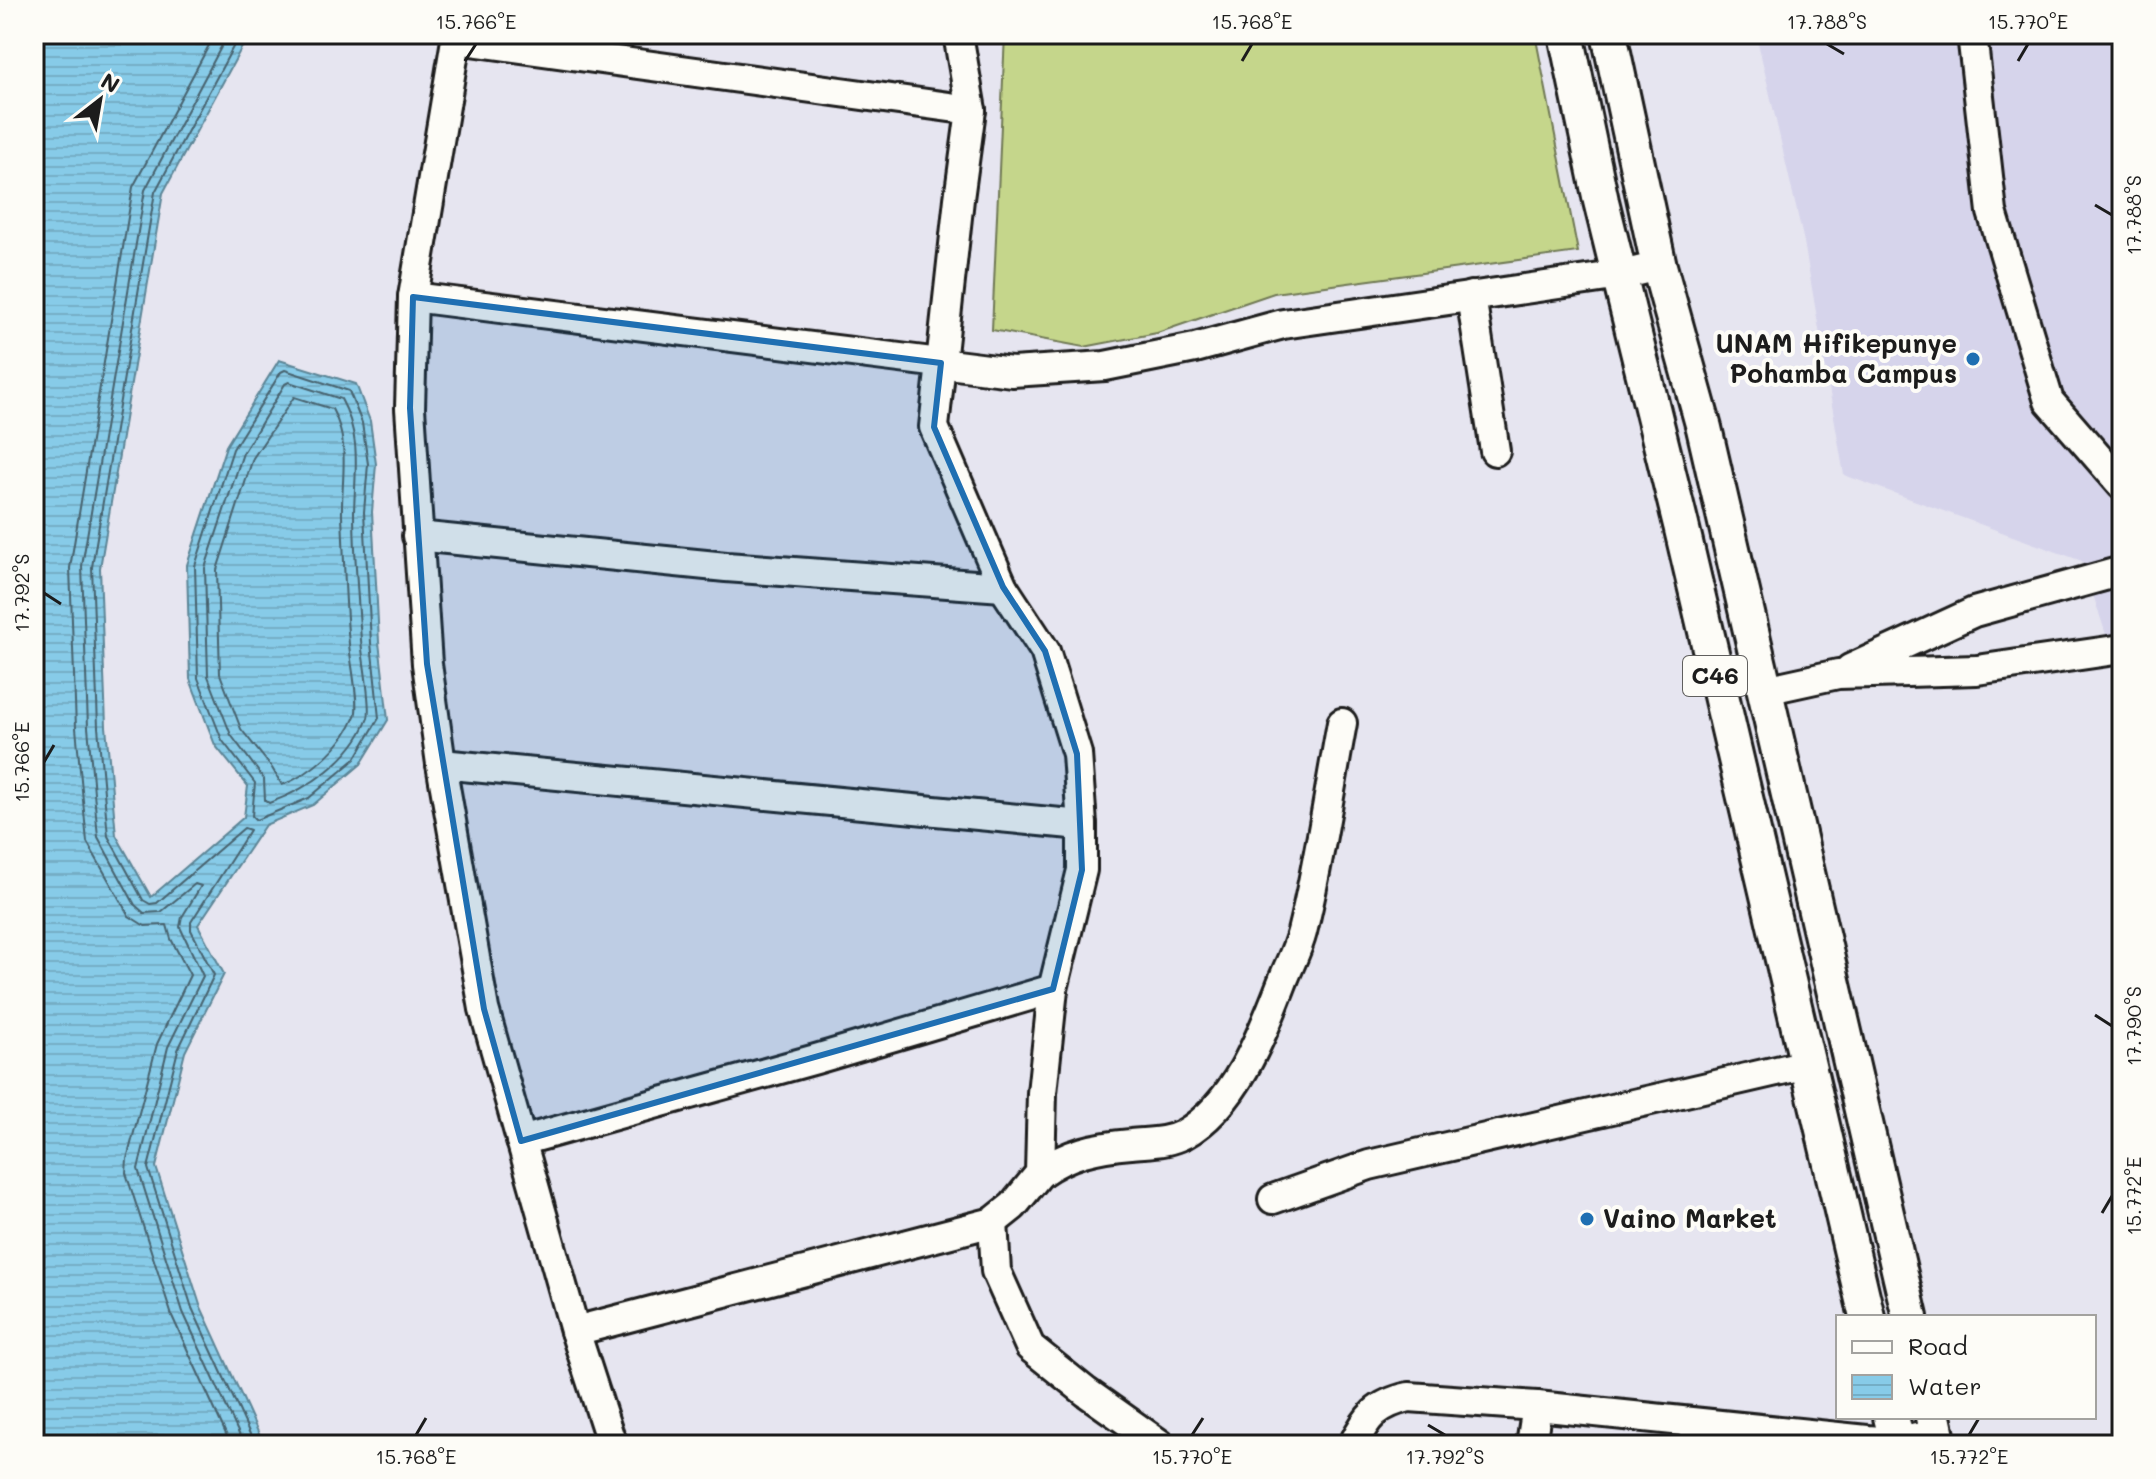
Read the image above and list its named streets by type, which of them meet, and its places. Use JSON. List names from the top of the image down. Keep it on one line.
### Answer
{"streets":{"main road":["C46"]},"places":["UNAM Hifikepunye Pohamba Campus","Vaino Market"],"legend":["Road","Water"],"north":"top right","coordinates":["15.766°E","15.768°E","17.788°S","15.770°E","17.792°S","17.790°S","15.772°E"]}
